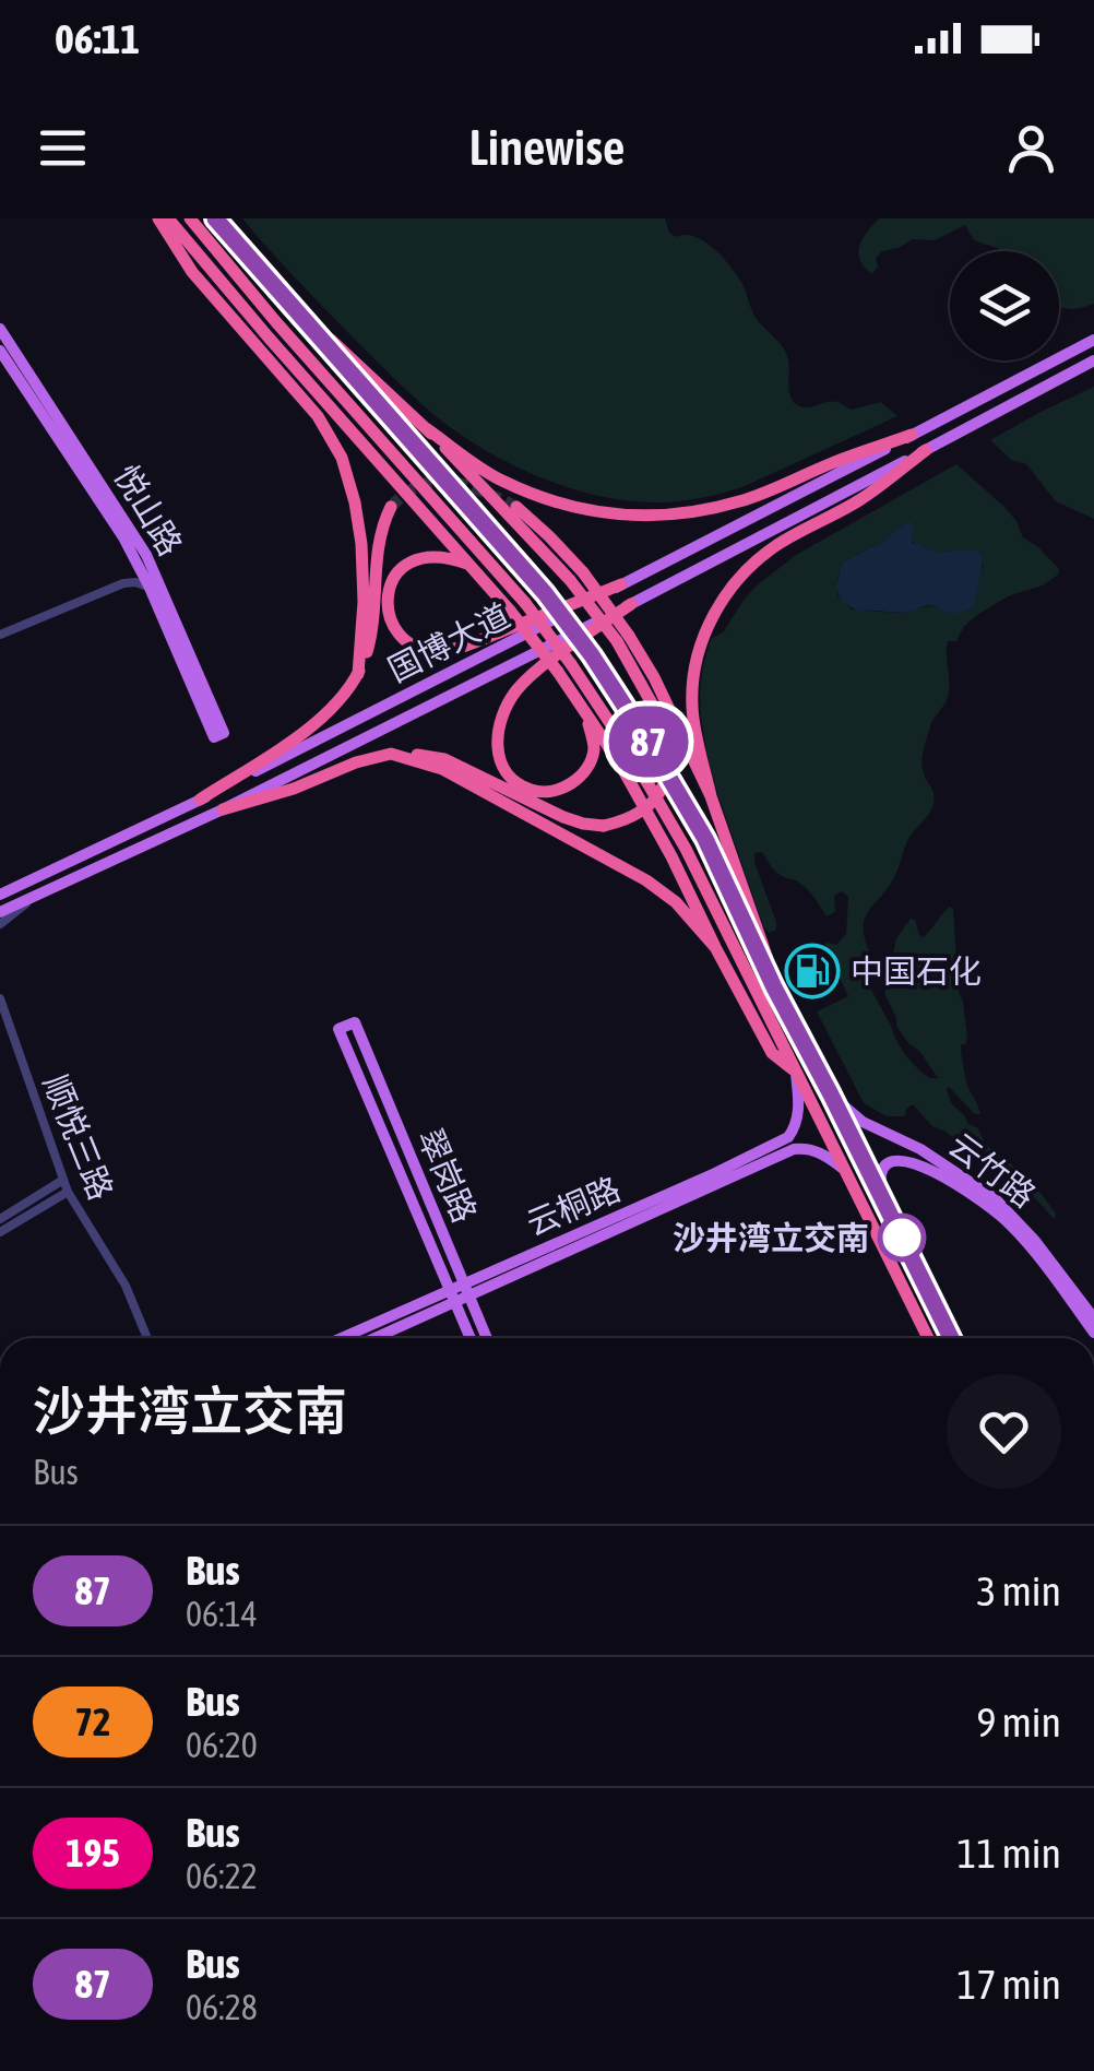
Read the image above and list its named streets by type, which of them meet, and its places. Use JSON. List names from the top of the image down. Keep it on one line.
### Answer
{"streets":{"main road":["悦山路","国博大道","云竹路","翠岗路","云桐路"],"street":["顺悦三路"]},"crossings":[["翠岗路","云桐路"]],"places":{"fuel station":["中国石化"],"other":["沙井湾立交南"]},"lines":["bus line 87"],"page":{"status":"06:11","header":"Linewise","on_map":"87","heading":["沙井湾立交南","Bus"],"list":[{"mark":"87","name":"Bus","note":"06:14","value":"3 min"},{"mark":"72","name":"Bus","note":"06:20","value":"9 min"},{"mark":"195","name":"Bus","note":"06:22","value":"11 min"},{"mark":"87","name":"Bus","note":"06:28","value":"17 min"}]}}
